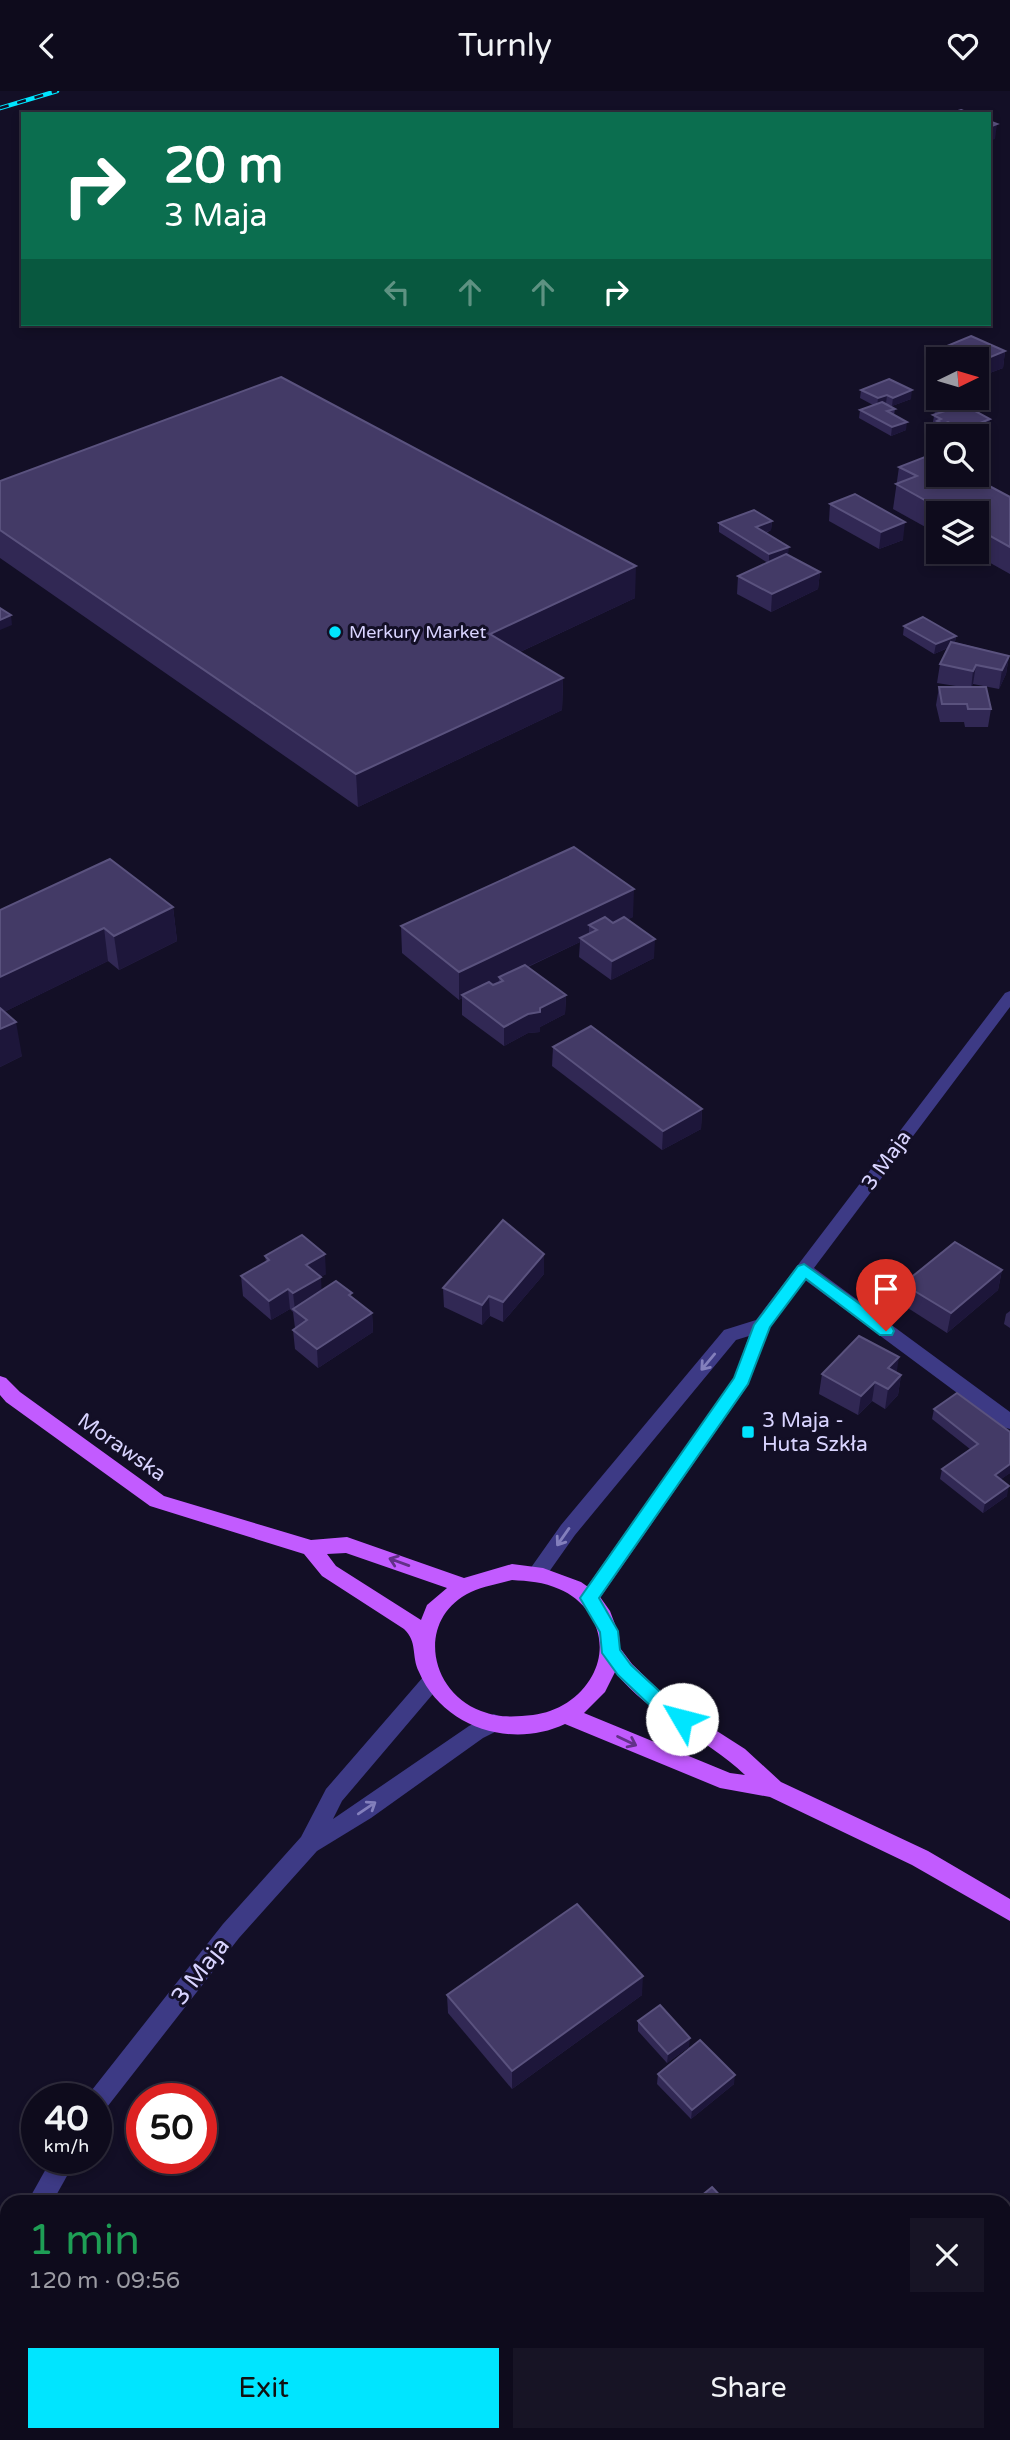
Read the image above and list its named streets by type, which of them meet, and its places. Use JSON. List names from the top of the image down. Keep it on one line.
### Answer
{"streets":{"main road":["Morawska"],"street":["3 Maja"]},"crossings":[["3 Maja","Morawska"]],"places":{"other":["Merkury Market"],"transit":["3 Maja - Huta Szkła"]},"north":"right","page":{"header":"Turnly","turn":["20 m","3 Maja"],"speed":"40 km/h","limit":"50","heading":["1 min","120 m · 09:56"],"buttons":["Exit","Share"]}}
